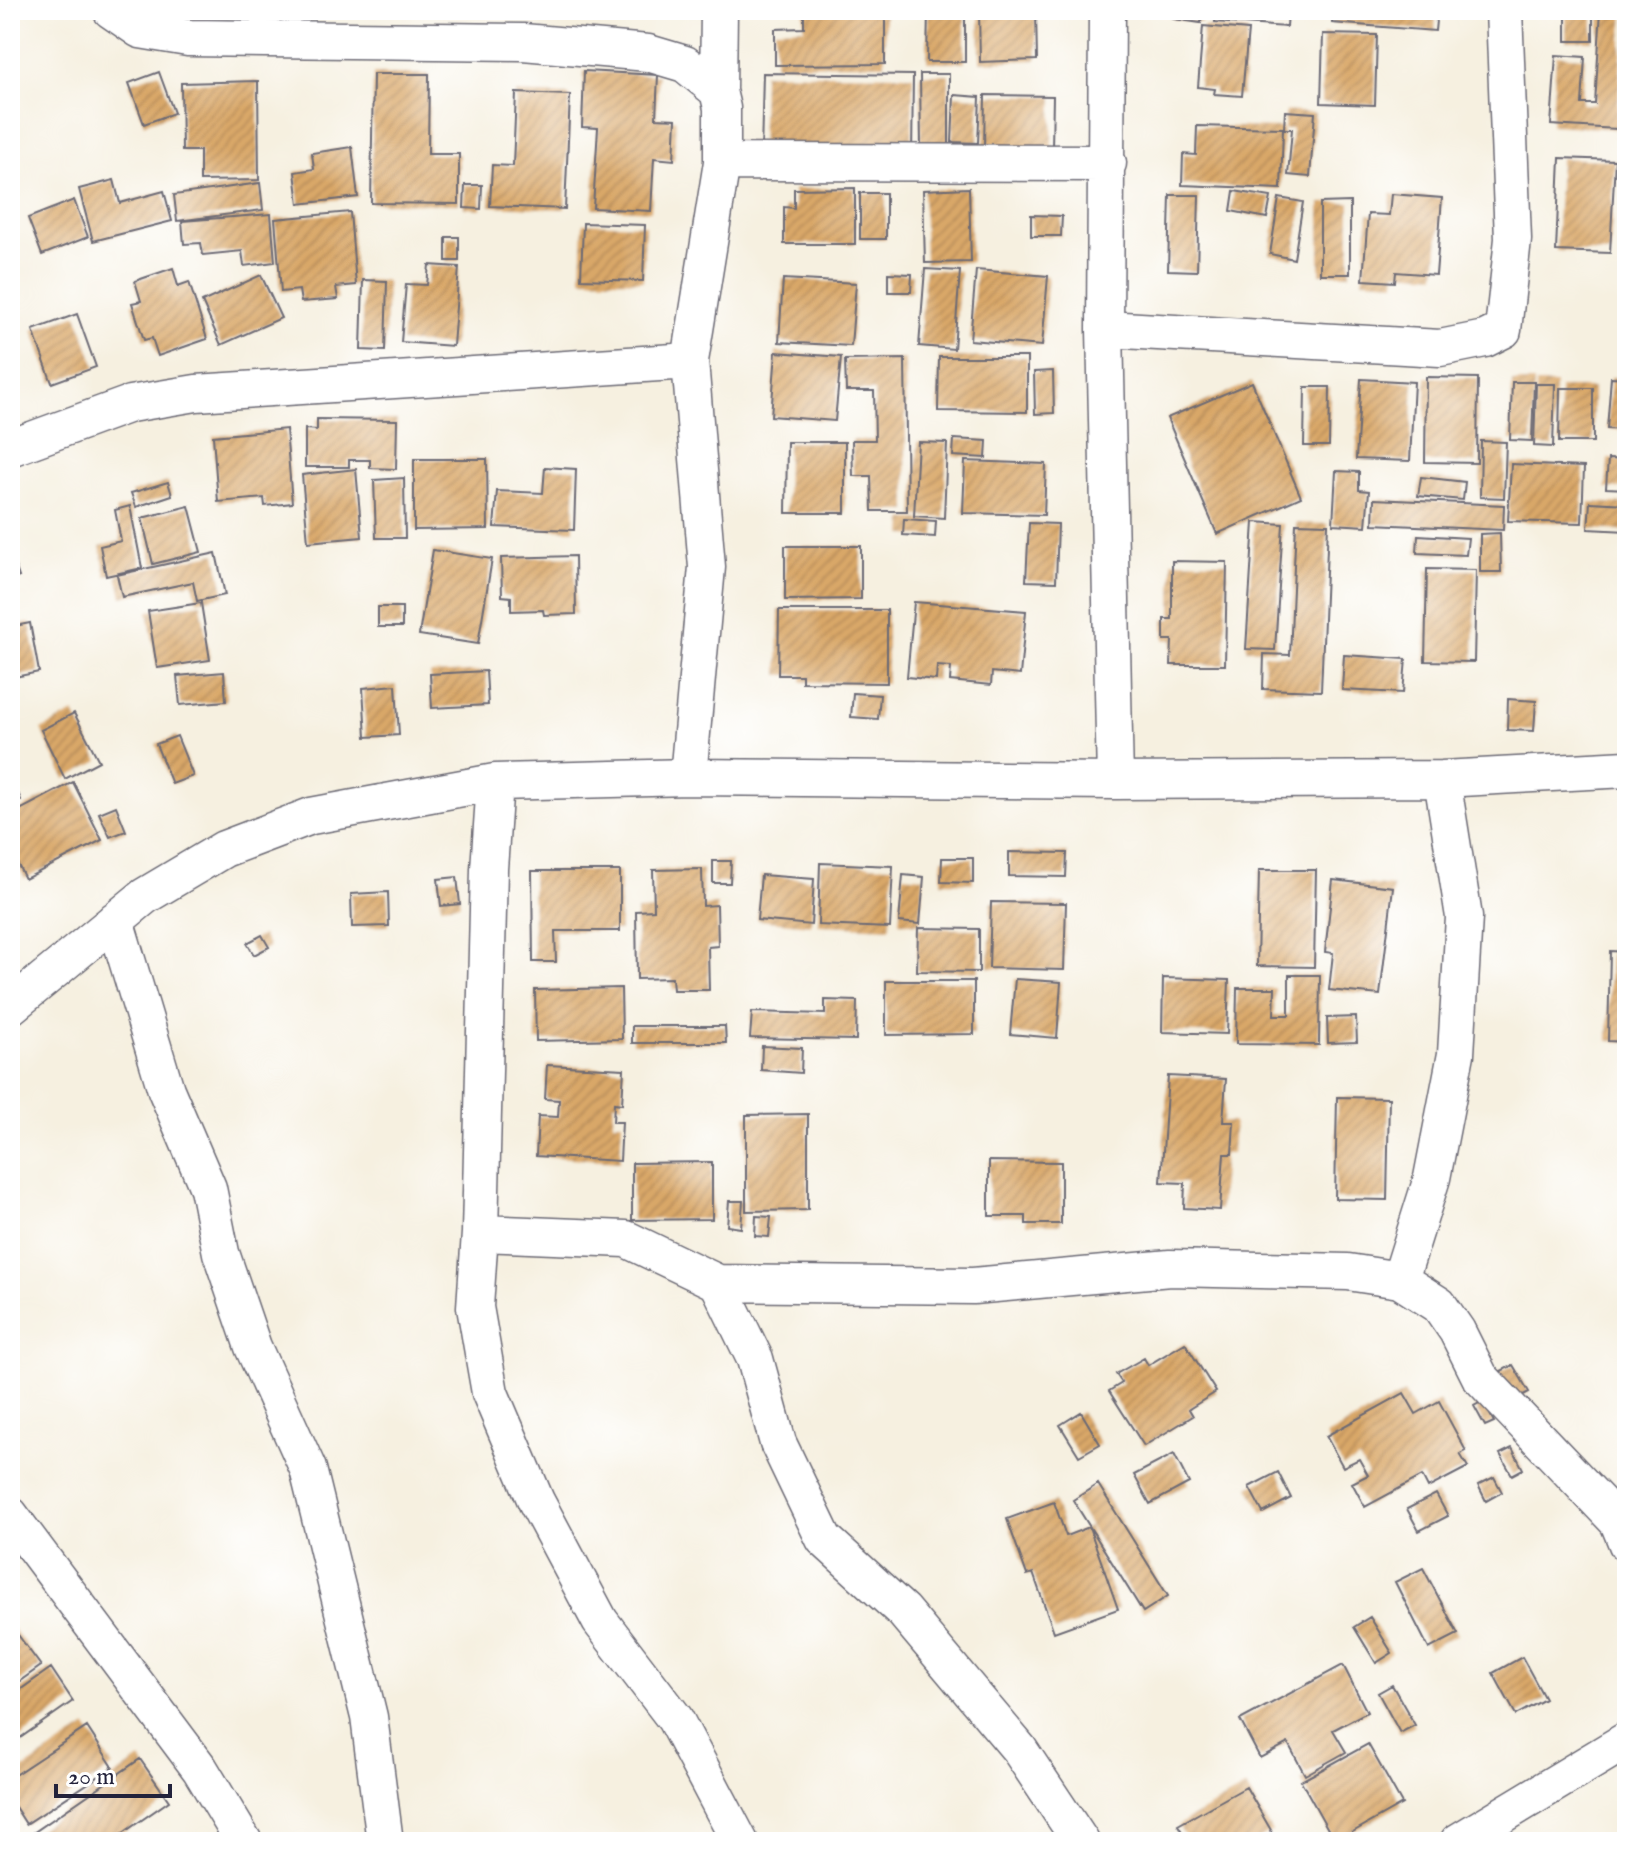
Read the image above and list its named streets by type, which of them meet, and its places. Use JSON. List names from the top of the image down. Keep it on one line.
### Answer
{"scale_bar":"20 m"}
